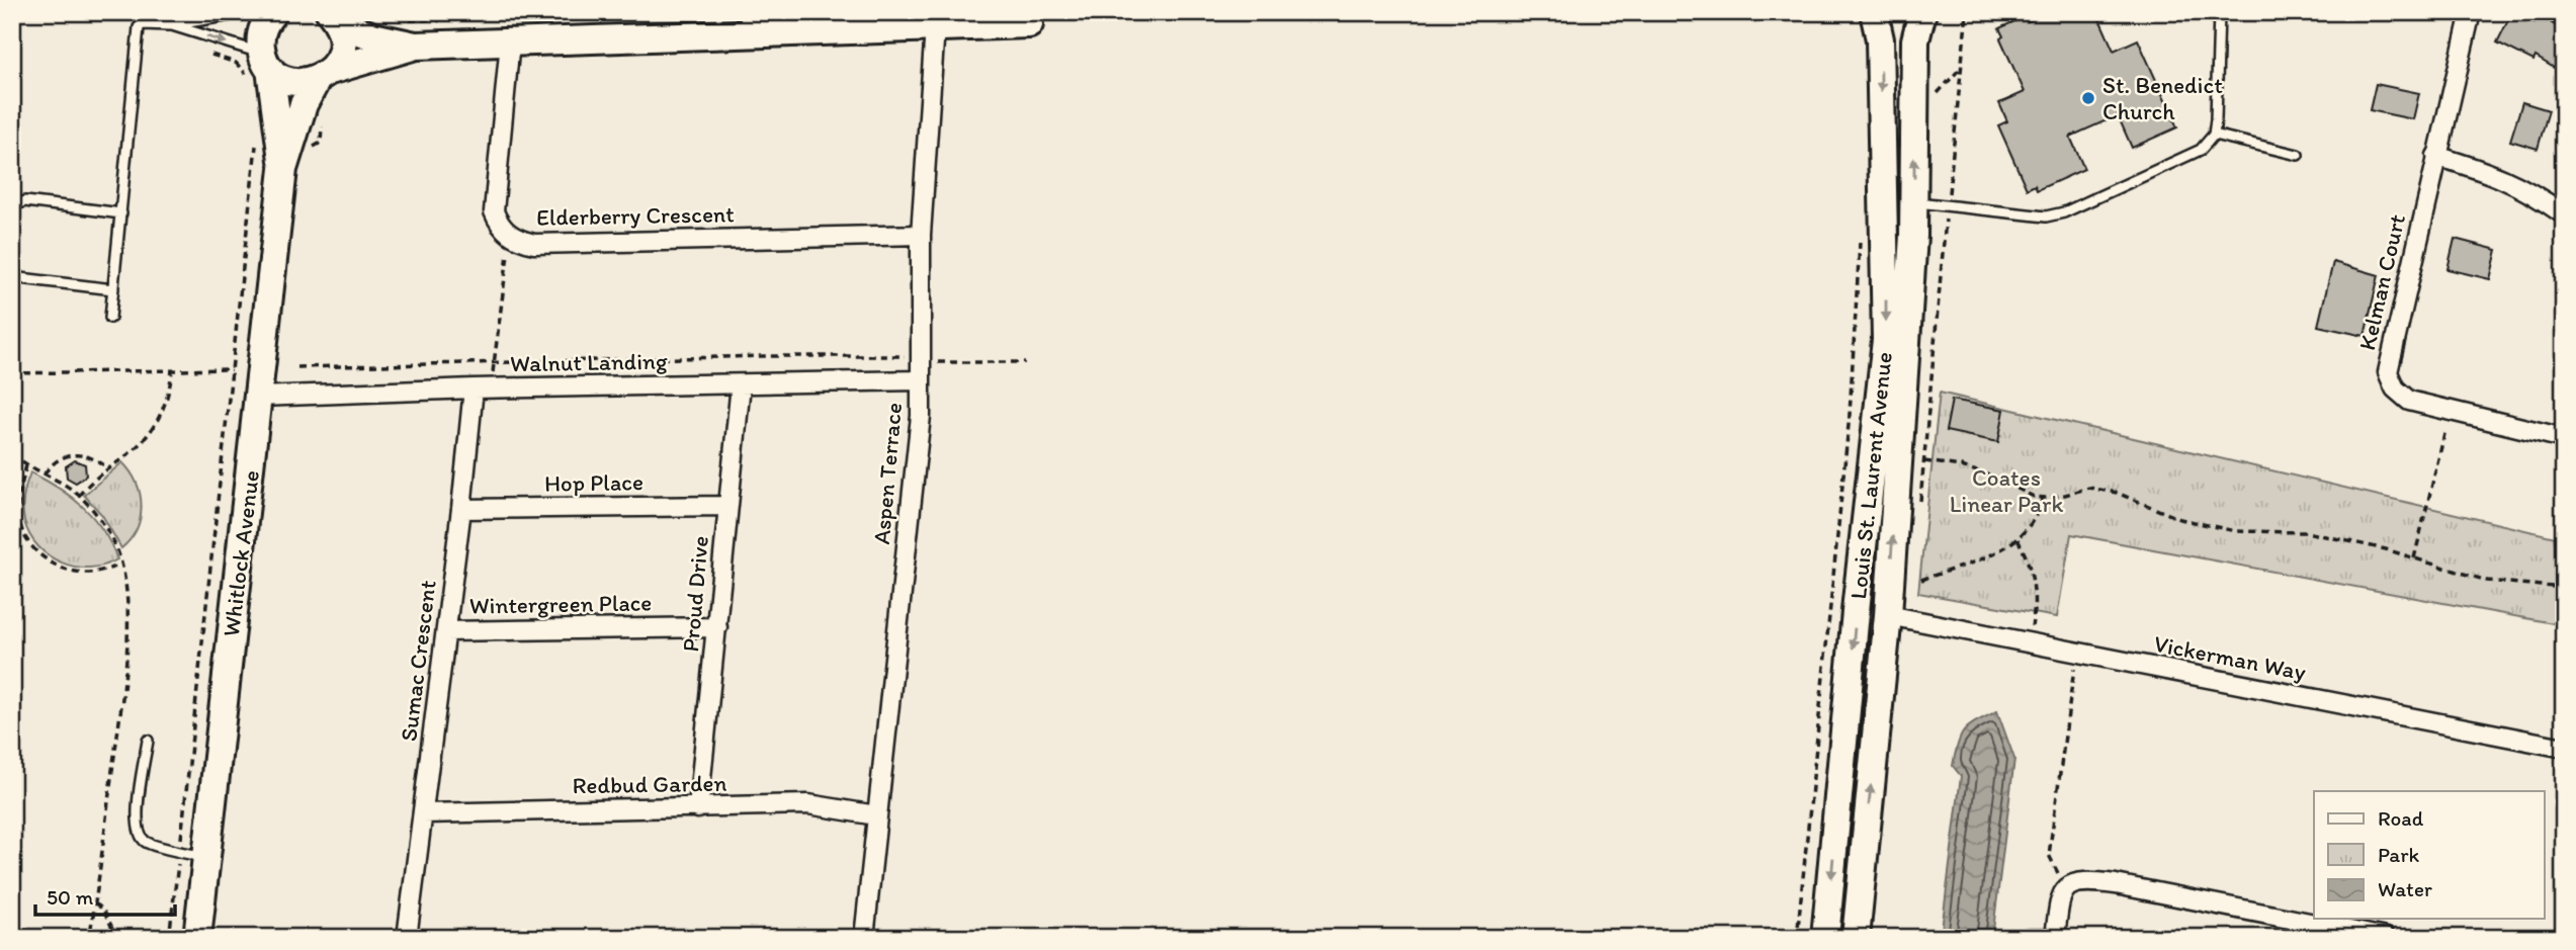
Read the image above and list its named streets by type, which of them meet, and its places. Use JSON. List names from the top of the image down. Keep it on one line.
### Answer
{"streets":{"street":["Elderberry Crescent","Kelman Court","Walnut Landing","Aspen Terrace","Louis St. Laurent Avenue","Hop Place","Whitlock Avenue","Proud Drive","Wintergreen Place","Vickerman Way","Sumac Crescent","Redbud Garden"]},"crossings":[["Elderberry Crescent","Aspen Terrace"],["Walnut Landing","Aspen Terrace"],["Walnut Landing","Whitlock Avenue"],["Walnut Landing","Proud Drive"],["Walnut Landing","Sumac Crescent"],["Aspen Terrace","Redbud Garden"],["Louis St. Laurent Avenue","Vickerman Way"],["Hop Place","Proud Drive"],["Hop Place","Sumac Crescent"],["Proud Drive","Wintergreen Place"],["Proud Drive","Redbud Garden"],["Wintergreen Place","Sumac Crescent"],["Sumac Crescent","Redbud Garden"]],"parks":["Coates Linear Park"],"places":["St. Benedict Church"],"legend":["Road","Park","Water"],"scale_bar":"50 m"}
